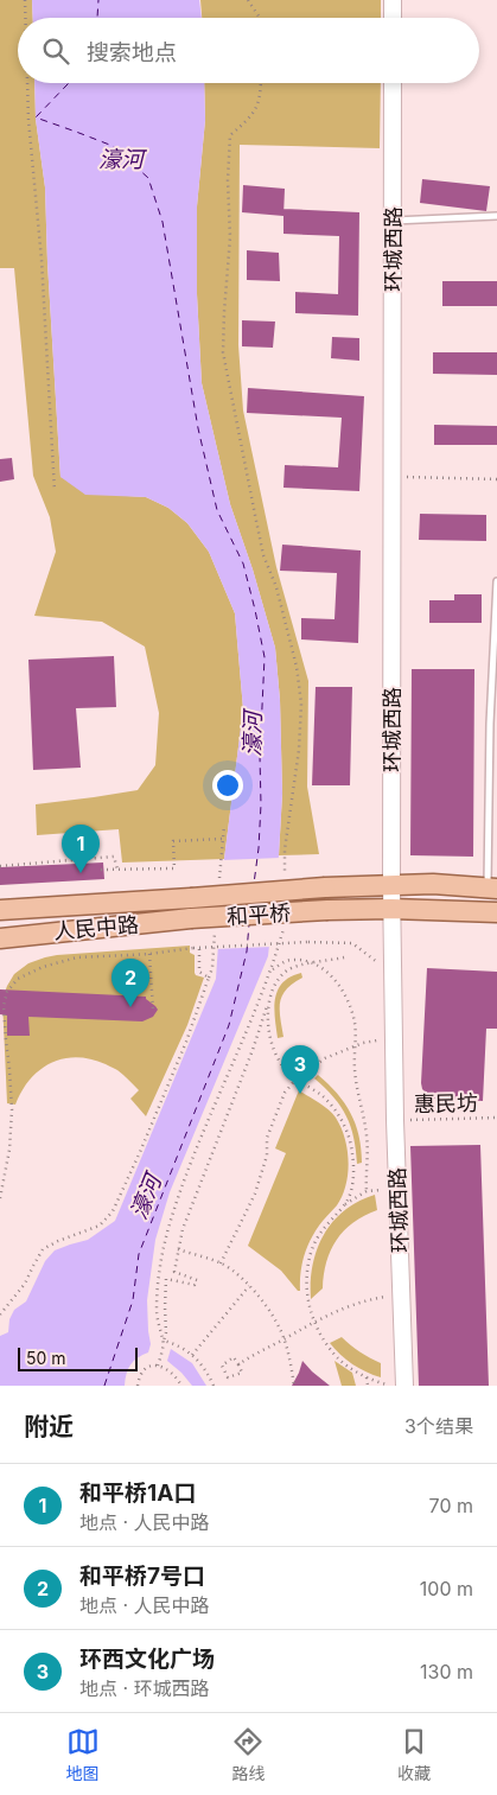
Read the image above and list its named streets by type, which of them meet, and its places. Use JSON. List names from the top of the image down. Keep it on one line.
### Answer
{"streets":{"main road":["和平桥","人民中路"],"street":["环城西路"],"path":["惠民坊"]},"crossings":[["环城西路","和平桥"],["环城西路","惠民坊"],["和平桥","人民中路"]],"water":["濠河"],"scale_bar":"50 m","page":{"search":"搜索地点","pins":["1","2","3"],"scale":"50 m","heading":["附近","3个结果"],"list":[{"mark":"1","name":"和平桥1A口","note":"地点 · 人民中路","value":"70 m"},{"mark":"2","name":"和平桥7号口","note":"地点 · 人民中路","value":"100 m"},{"mark":"3","name":"环西文化广场","note":"地点 · 环城西路","value":"130 m"}],"nav":["地图","路线","收藏"]}}
